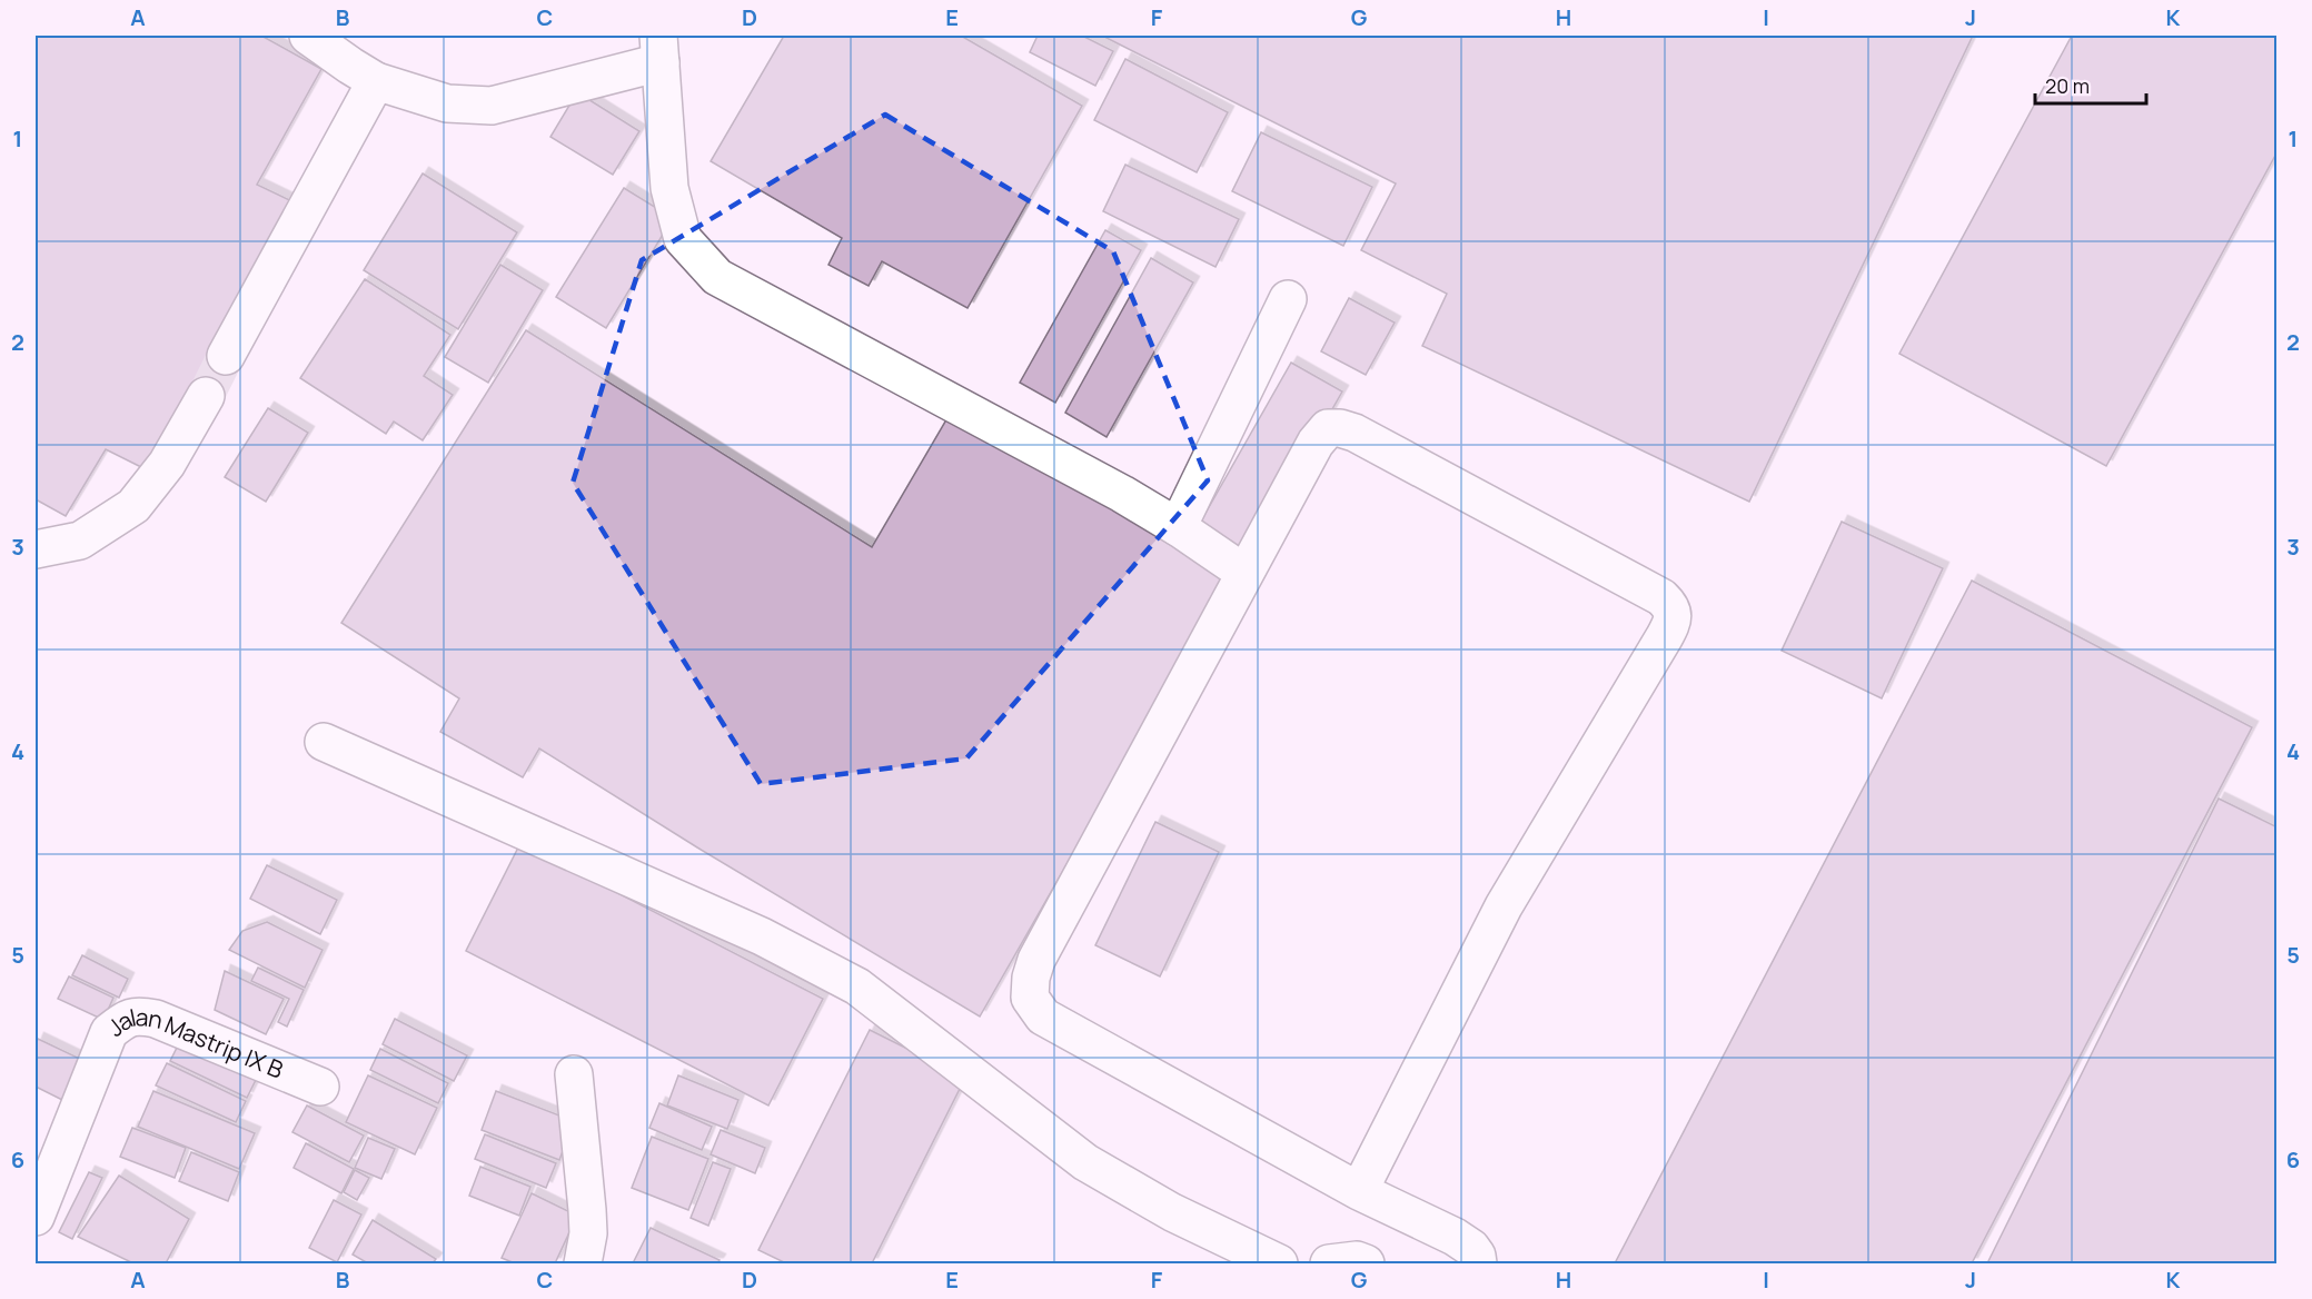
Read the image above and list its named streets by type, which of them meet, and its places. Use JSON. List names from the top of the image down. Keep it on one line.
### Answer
{"streets":{"street":["Jalan Mastrip IX B"]},"scale_bar":"20 m","grid":{"columns":["A","B","C","D","E","F","G","H","I","J","K"],"rows":["1","2","3","4","5","6"]}}
